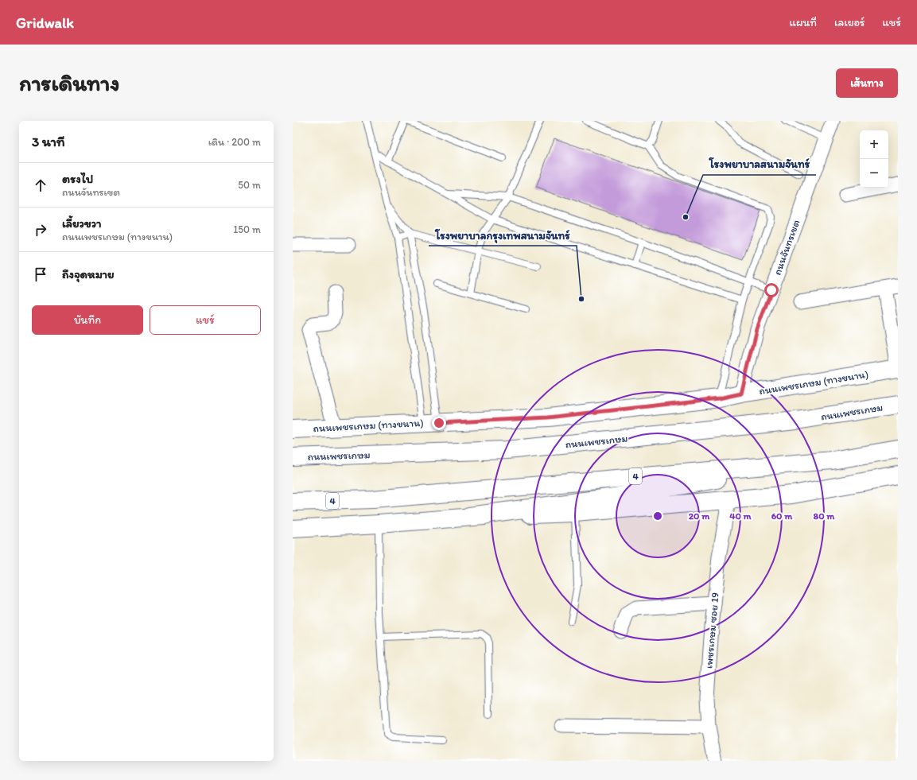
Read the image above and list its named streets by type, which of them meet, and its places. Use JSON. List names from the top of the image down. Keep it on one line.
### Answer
{"streets":{"main road":["ถนนเพชรเกษม (ทางขนาน)","ถนนเพชรเกษม","4"],"street":["ถนนจันทรเขต","เพชรเกษม ซอย 19"]},"crossings":[["ถนนจันทรเขต","ถนนเพชรเกษม (ทางขนาน)"]],"places":["โรงพยาบาลสนามจันทร์","โรงพยาบาลกรุงเทพสนามจันทร์"],"page":{"header":"Gridwalk","nav":["แผนที่","เลเยอร์","แชร์"],"buttons":["เส้นทาง",["บันทึก","แชร์"]],"title":"การเดินทาง","heading":["3 นาที","เดิน · 200 m"],"map_buttons":["+","−"],"list":[["ตรงไป","ถนนจันทรเขต","50 m"],["เลี้ยวขวา","ถนนเพชรเกษม (ทางขนาน)","150 m"],"ถึงจุดหมาย"]},"rings":["20 m","40 m","60 m","80 m"]}
